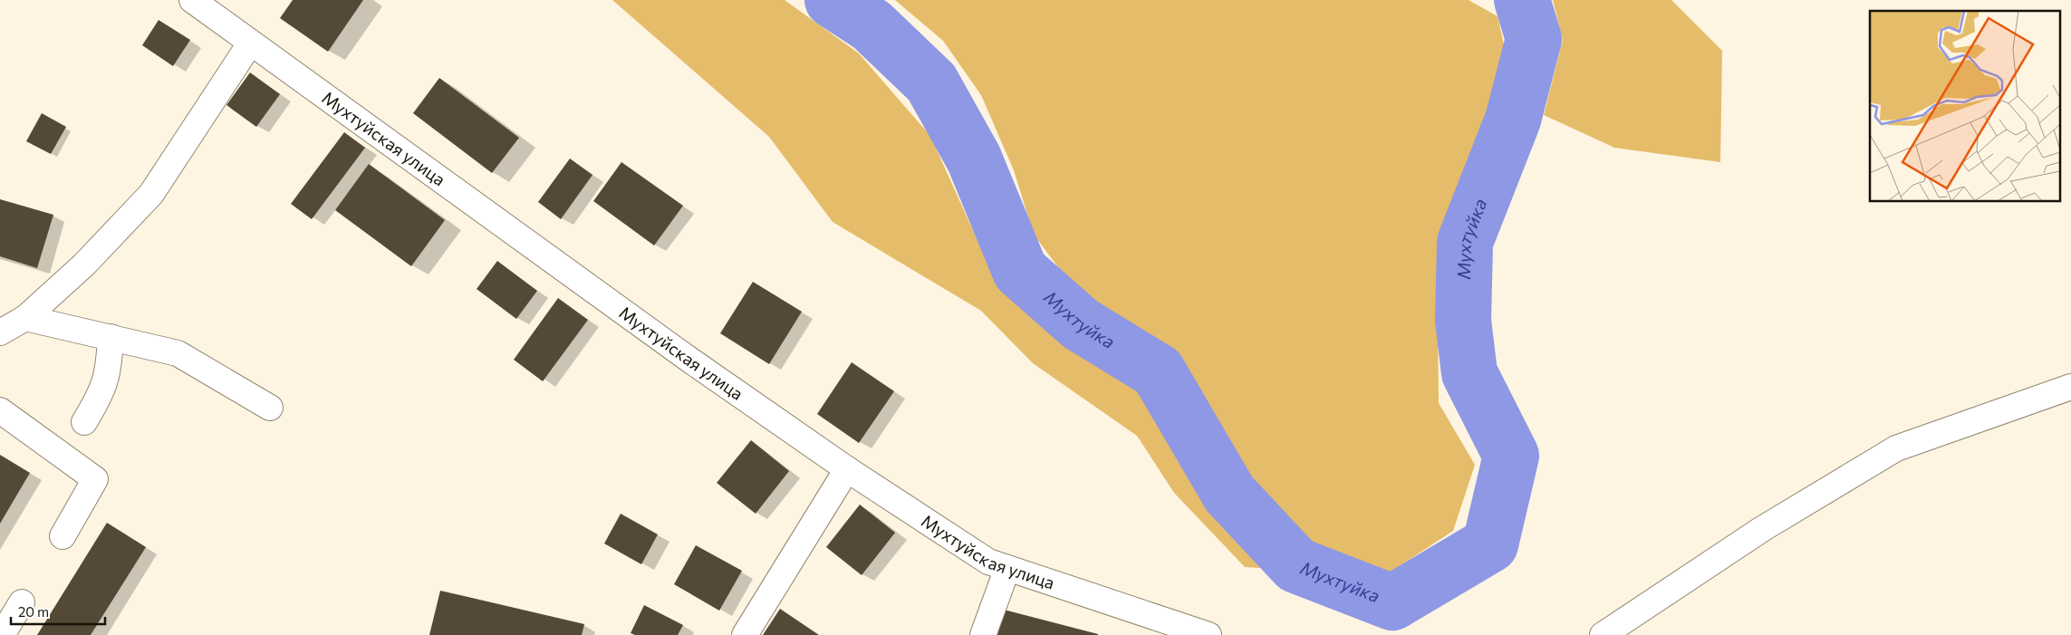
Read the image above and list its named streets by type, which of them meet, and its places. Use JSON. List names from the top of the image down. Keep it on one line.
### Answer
{"streets":{"street":["Мухтуйская улица"]},"water":["Мухтуйка"],"scale_bar":"20 m"}
